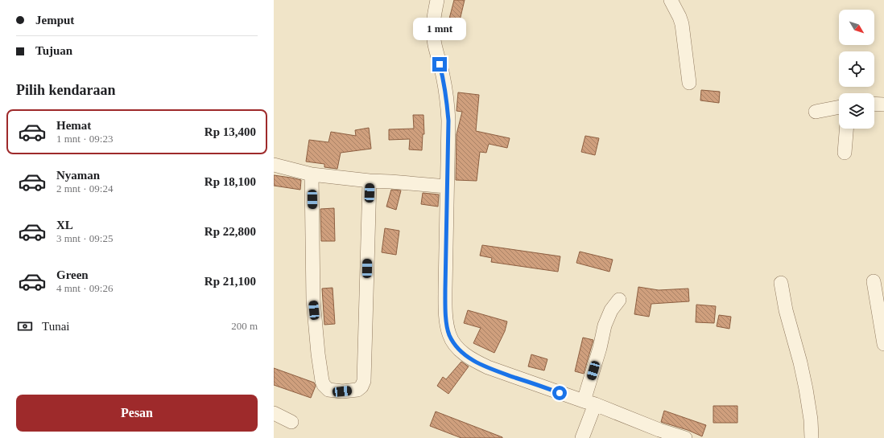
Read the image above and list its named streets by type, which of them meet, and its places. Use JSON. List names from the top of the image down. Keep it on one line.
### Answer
{"north":"bottom right","page":{"banner":["Jemput","Tujuan"],"bubble":"1 mnt","heading":"Pilih kendaraan","list":[{"name":"Hemat","note":"1 mnt · 09:23","value":"Rp 13,400"},{"name":"Nyaman","note":"2 mnt · 09:24","value":"Rp 18,100"},{"name":"XL","note":"3 mnt · 09:25","value":"Rp 22,800"},{"name":"Green","note":"4 mnt · 09:26","value":"Rp 21,100"}],"pay":["Tunai","200 m"],"buttons":"Pesan"}}
